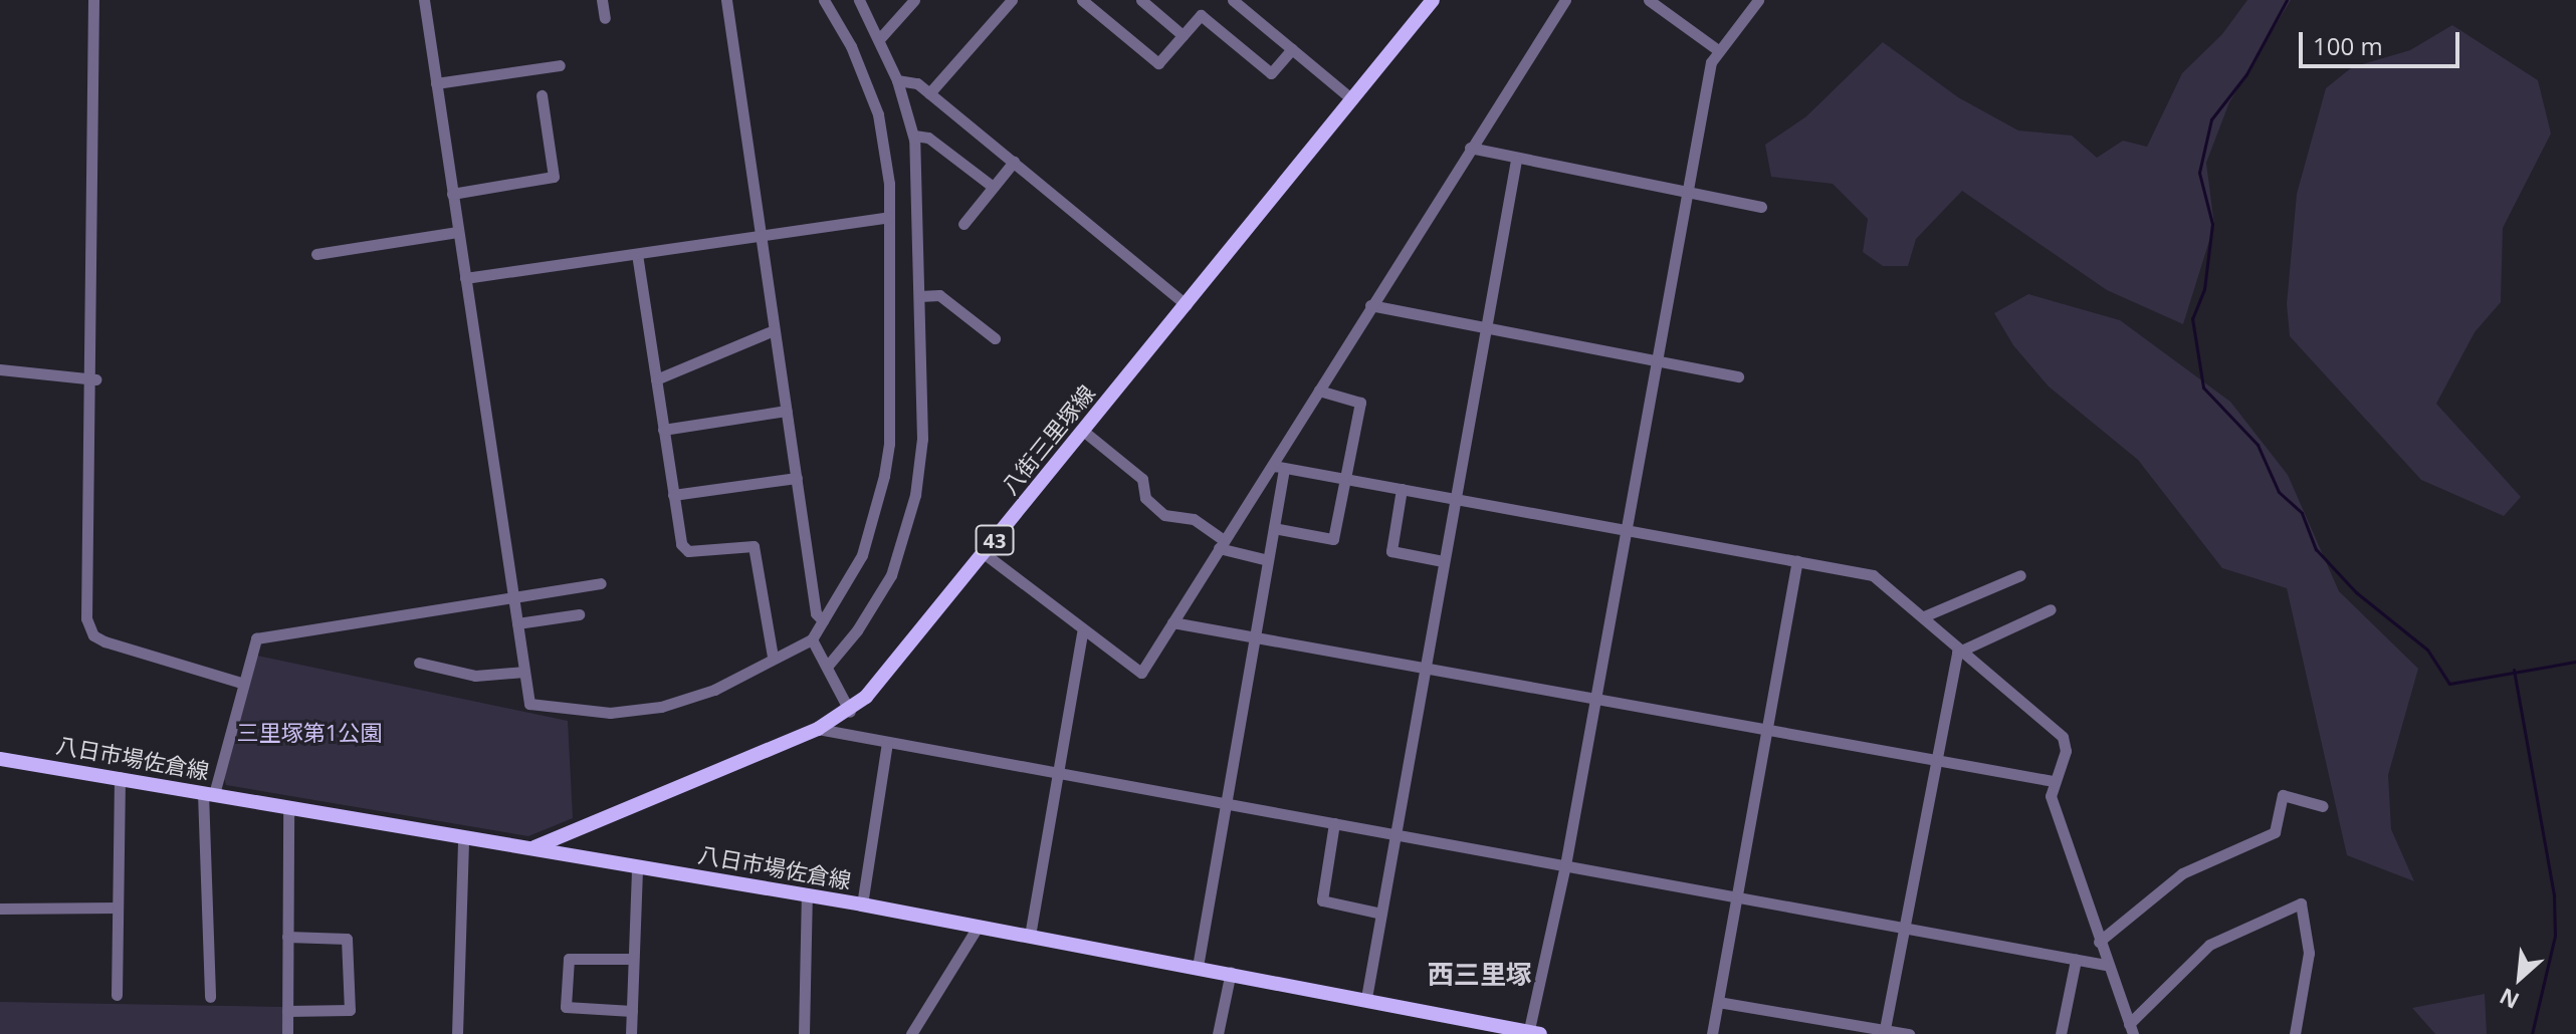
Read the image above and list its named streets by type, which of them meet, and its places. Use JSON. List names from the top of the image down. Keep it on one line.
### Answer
{"streets":{"main road":["八街三里塚線","43","八日市場佐倉線"]},"crossings":[["八街三里塚線","八日市場佐倉線"]],"districts":["西三里塚"],"parks":["三里塚第1公園"],"scale_bar":"100 m","north":"bottom left"}
